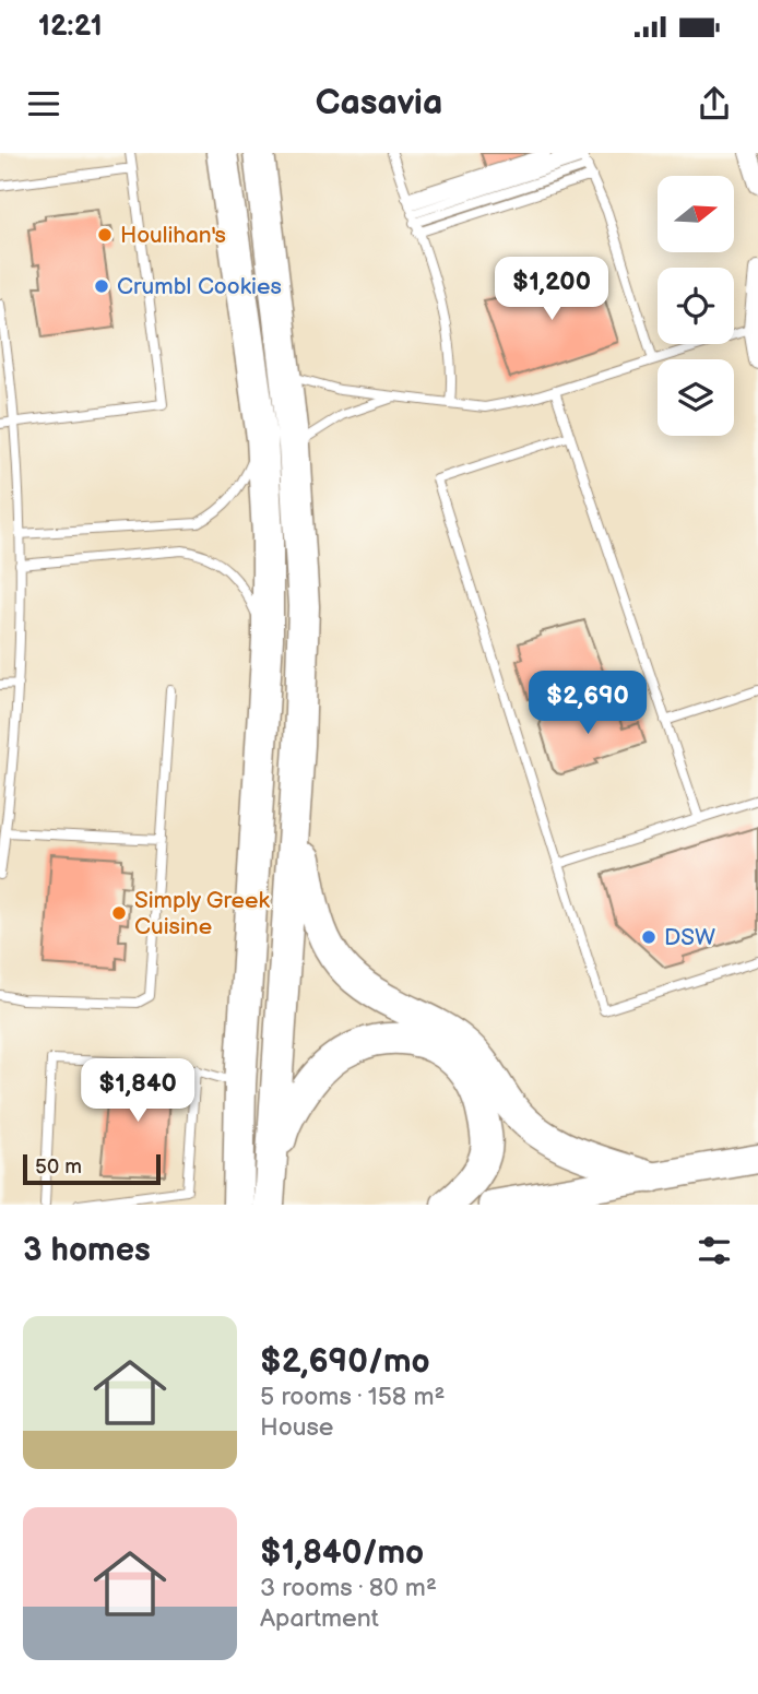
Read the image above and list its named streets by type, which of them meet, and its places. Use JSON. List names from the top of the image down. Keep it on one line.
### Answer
{"places":["Houlihan's","Crumbl Cookies","Simply Greek Cuisine","DSW"],"scale_bar":"50 m","north":"right","page":{"status":"12:21","header":"Casavia","price":["$1,200","$2,690","$1,840"],"scale":"50 m","heading":"3 homes","list":[{"name":"$2,690/mo","note":"5 rooms · 158 m² · House"},{"name":"$1,840/mo","note":"3 rooms · 80 m² · Apartment"}]}}
